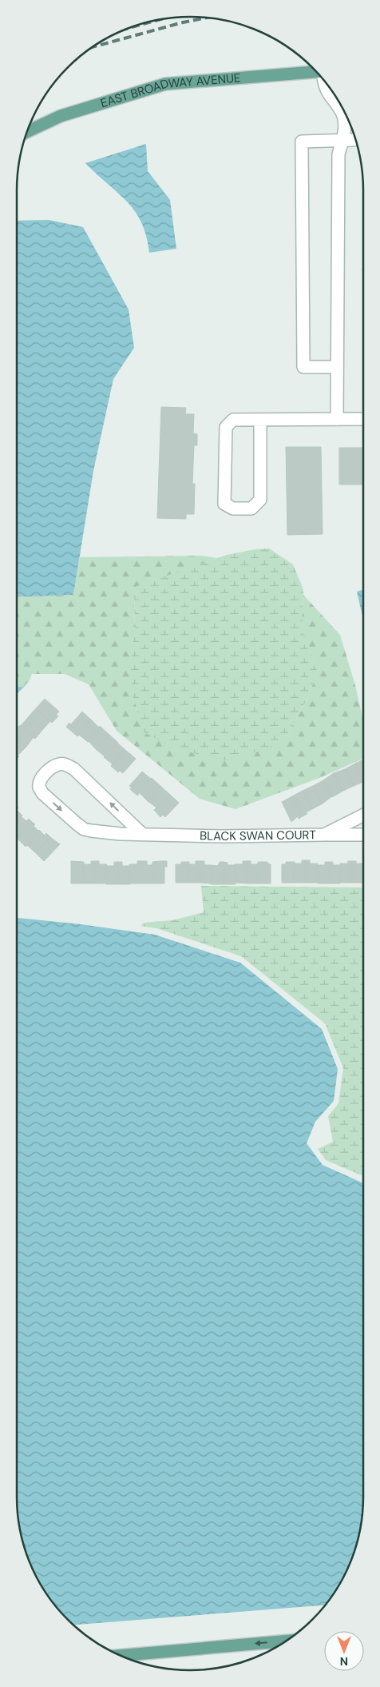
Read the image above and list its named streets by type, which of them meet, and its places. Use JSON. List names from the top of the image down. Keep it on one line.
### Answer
{"streets":{"main road":["EAST BROADWAY AVENUE"],"street":["BLACK SWAN COURT"]},"north":"bottom"}
